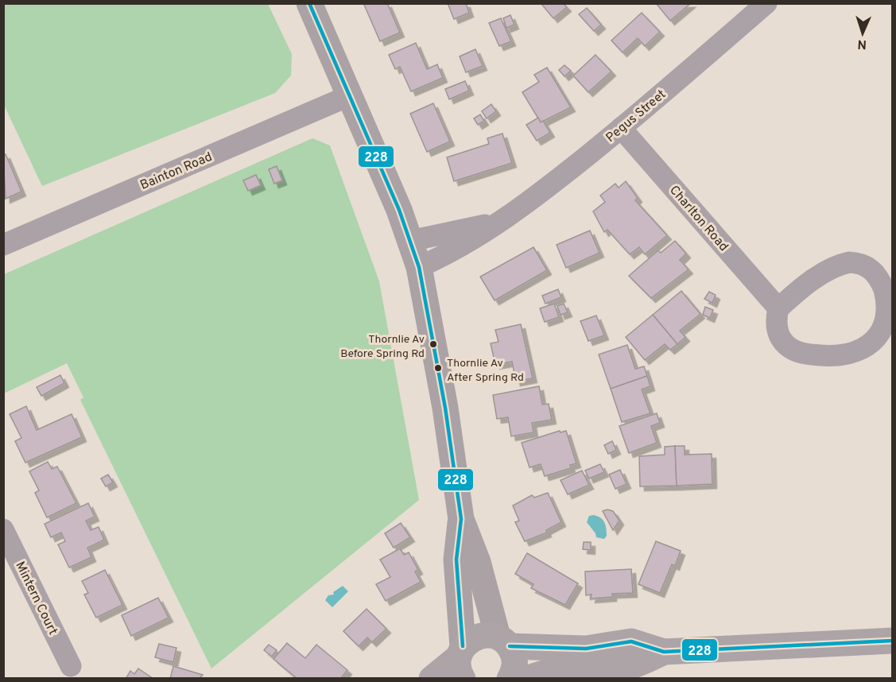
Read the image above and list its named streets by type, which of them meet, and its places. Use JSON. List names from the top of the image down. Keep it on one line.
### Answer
{"streets":{"street":["Pegus Street","Bainton Road","Charlton Road","Mintern Court"]},"crossings":[["Pegus Street","Charlton Road"]],"places":["Thornlie Av Before Spring Rd","Thornlie Av After Spring Rd"],"lines":["transit line 228"],"north":"bottom"}
